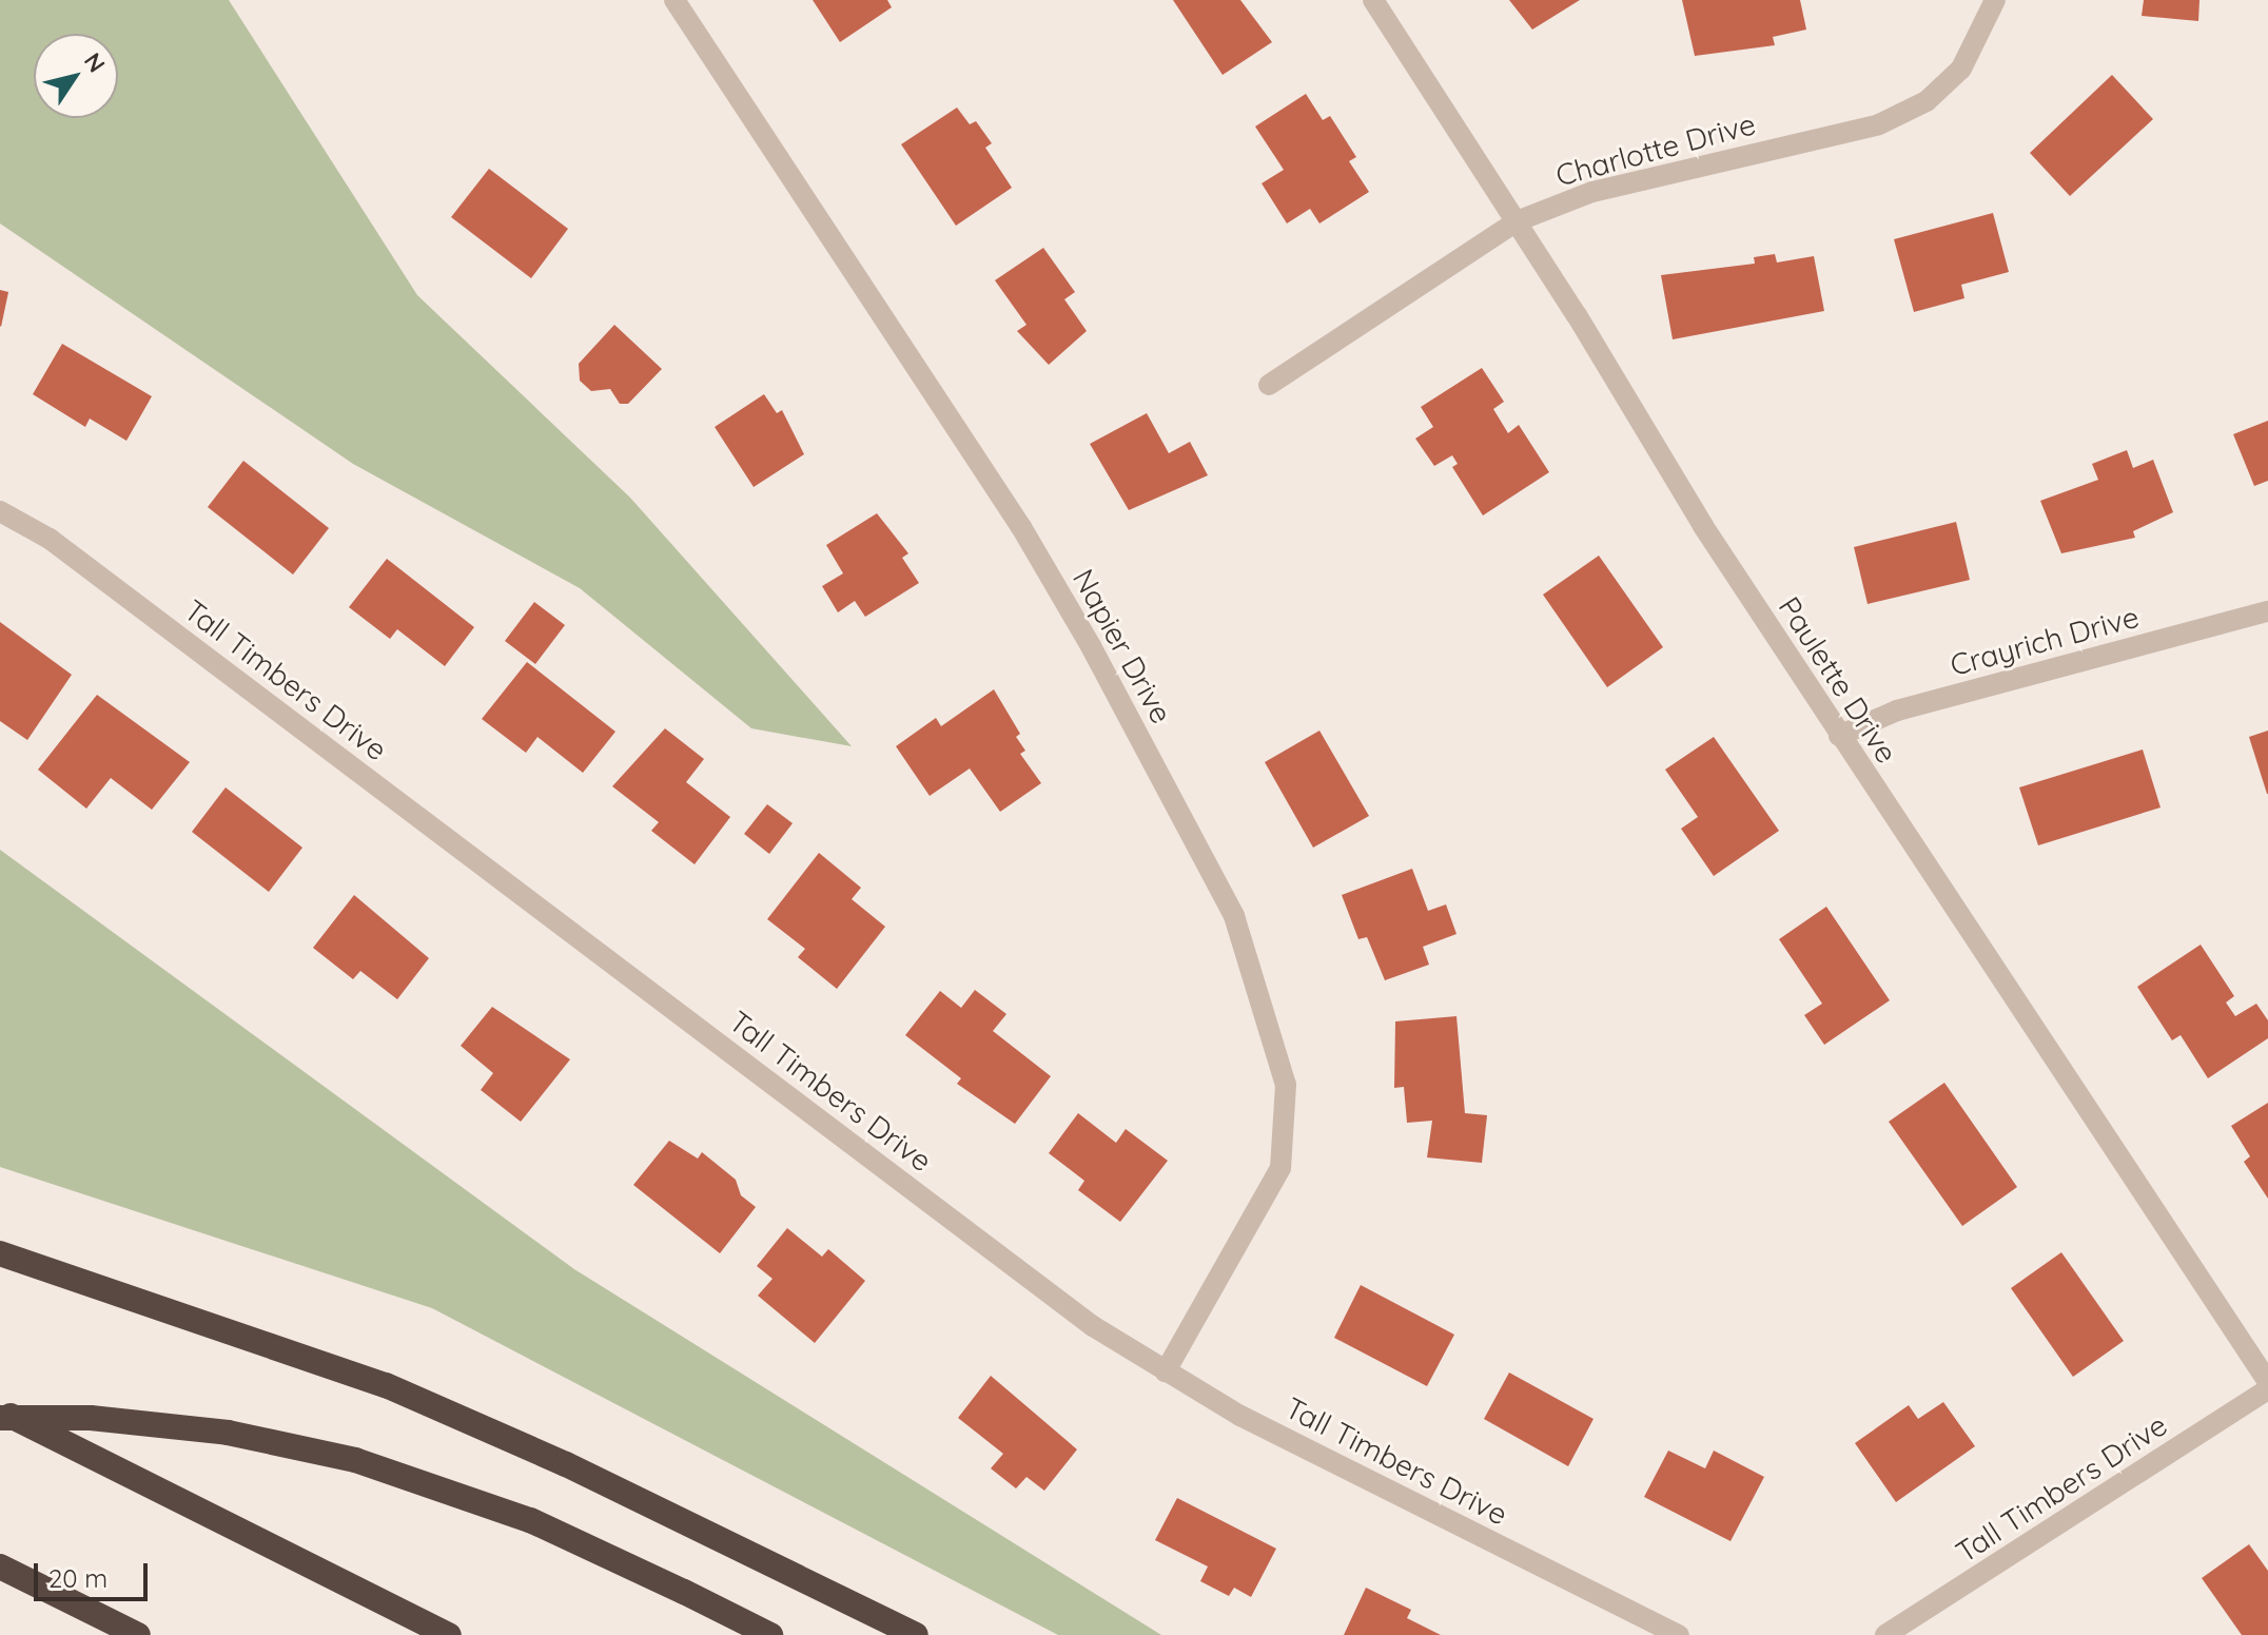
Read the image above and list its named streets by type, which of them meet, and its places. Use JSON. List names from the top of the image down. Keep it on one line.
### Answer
{"streets":{"street":["Charlotte Drive","Crayrich Drive","Napier Drive","Tall Timbers Drive","Paulette Drive"]},"crossings":[["Charlotte Drive","Paulette Drive"],["Crayrich Drive","Paulette Drive"],["Napier Drive","Tall Timbers Drive"]],"scale_bar":"20 m","north":"top right"}
